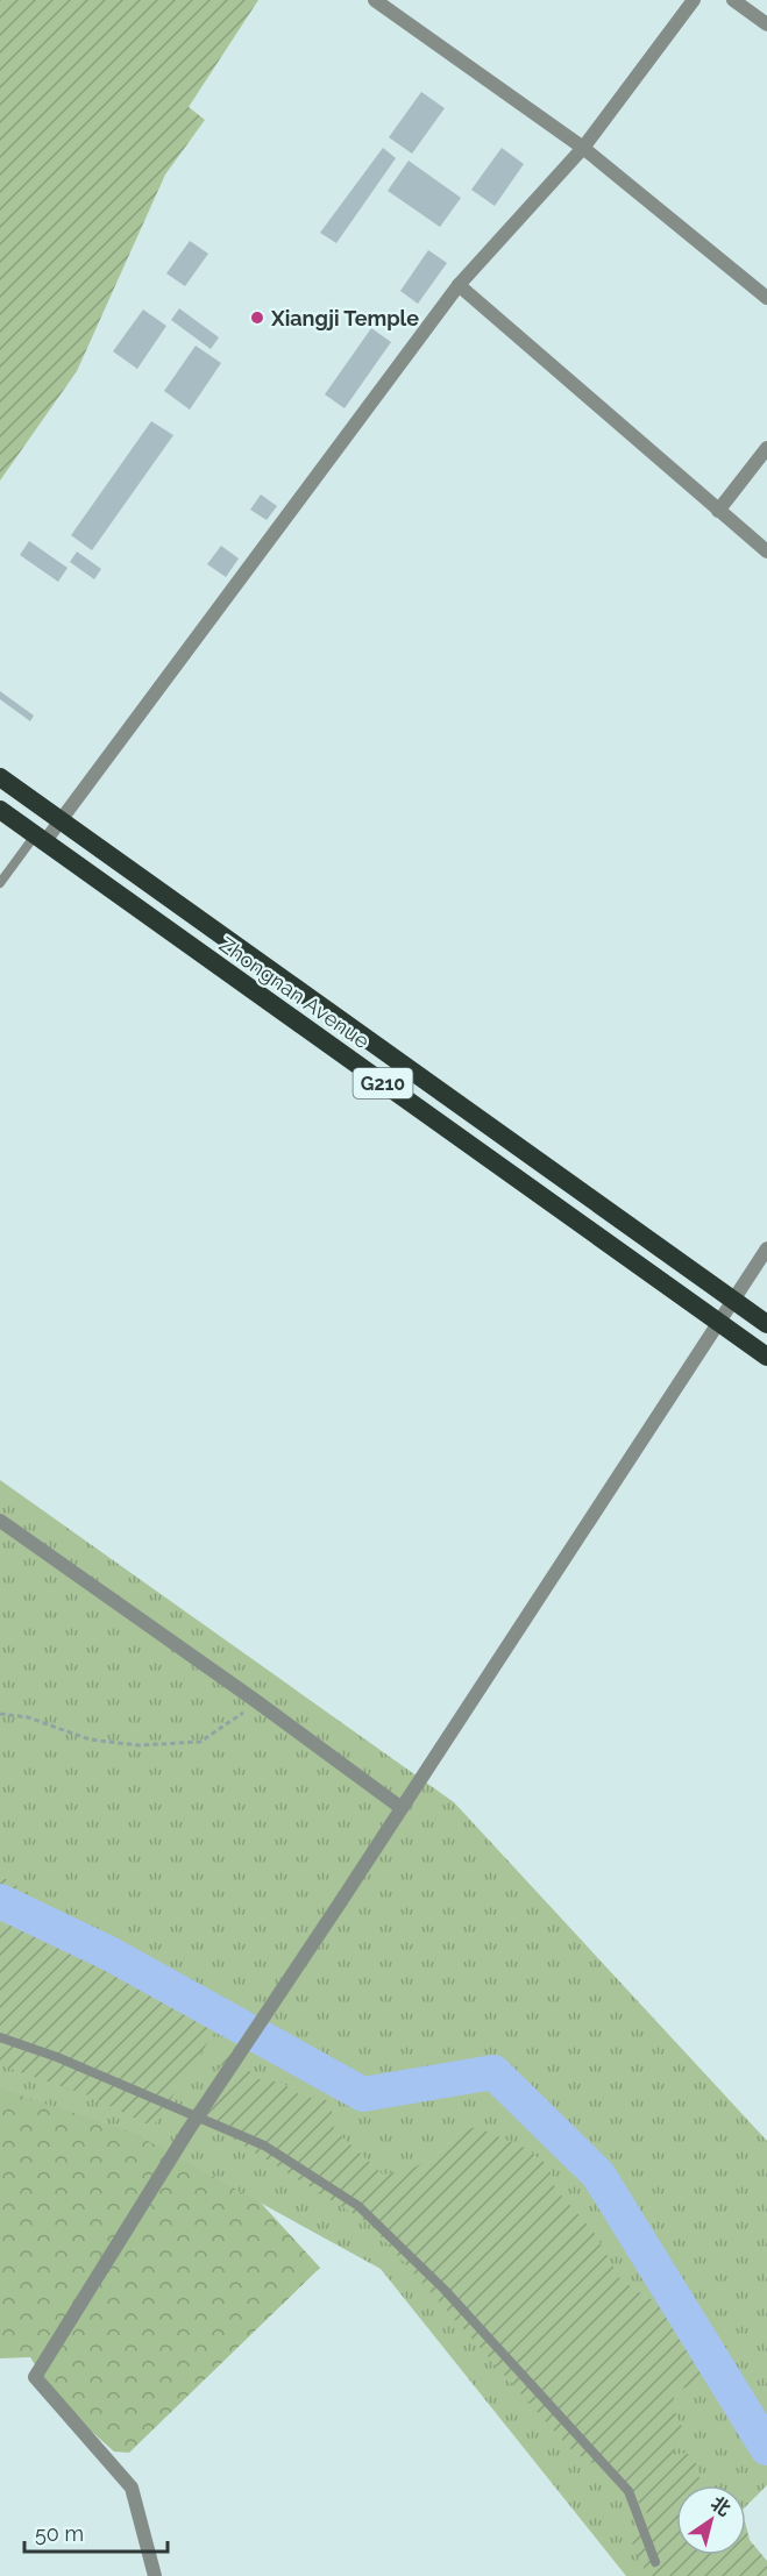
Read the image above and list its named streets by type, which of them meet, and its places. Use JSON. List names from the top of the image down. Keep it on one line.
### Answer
{"streets":{"highway":["Zhongnan Avenue","G210"]},"places":["Xiangji Temple"],"scale_bar":"50 m","north":"top right"}
